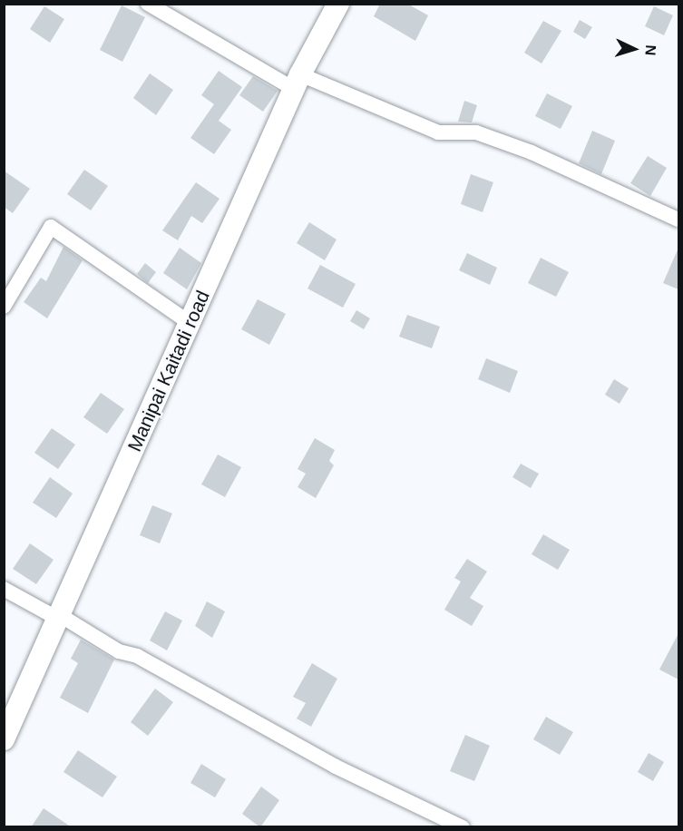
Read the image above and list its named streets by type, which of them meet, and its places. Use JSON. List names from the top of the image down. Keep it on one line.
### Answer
{"streets":{"main road":["Manipai Kaitadi road"]},"north":"right"}
